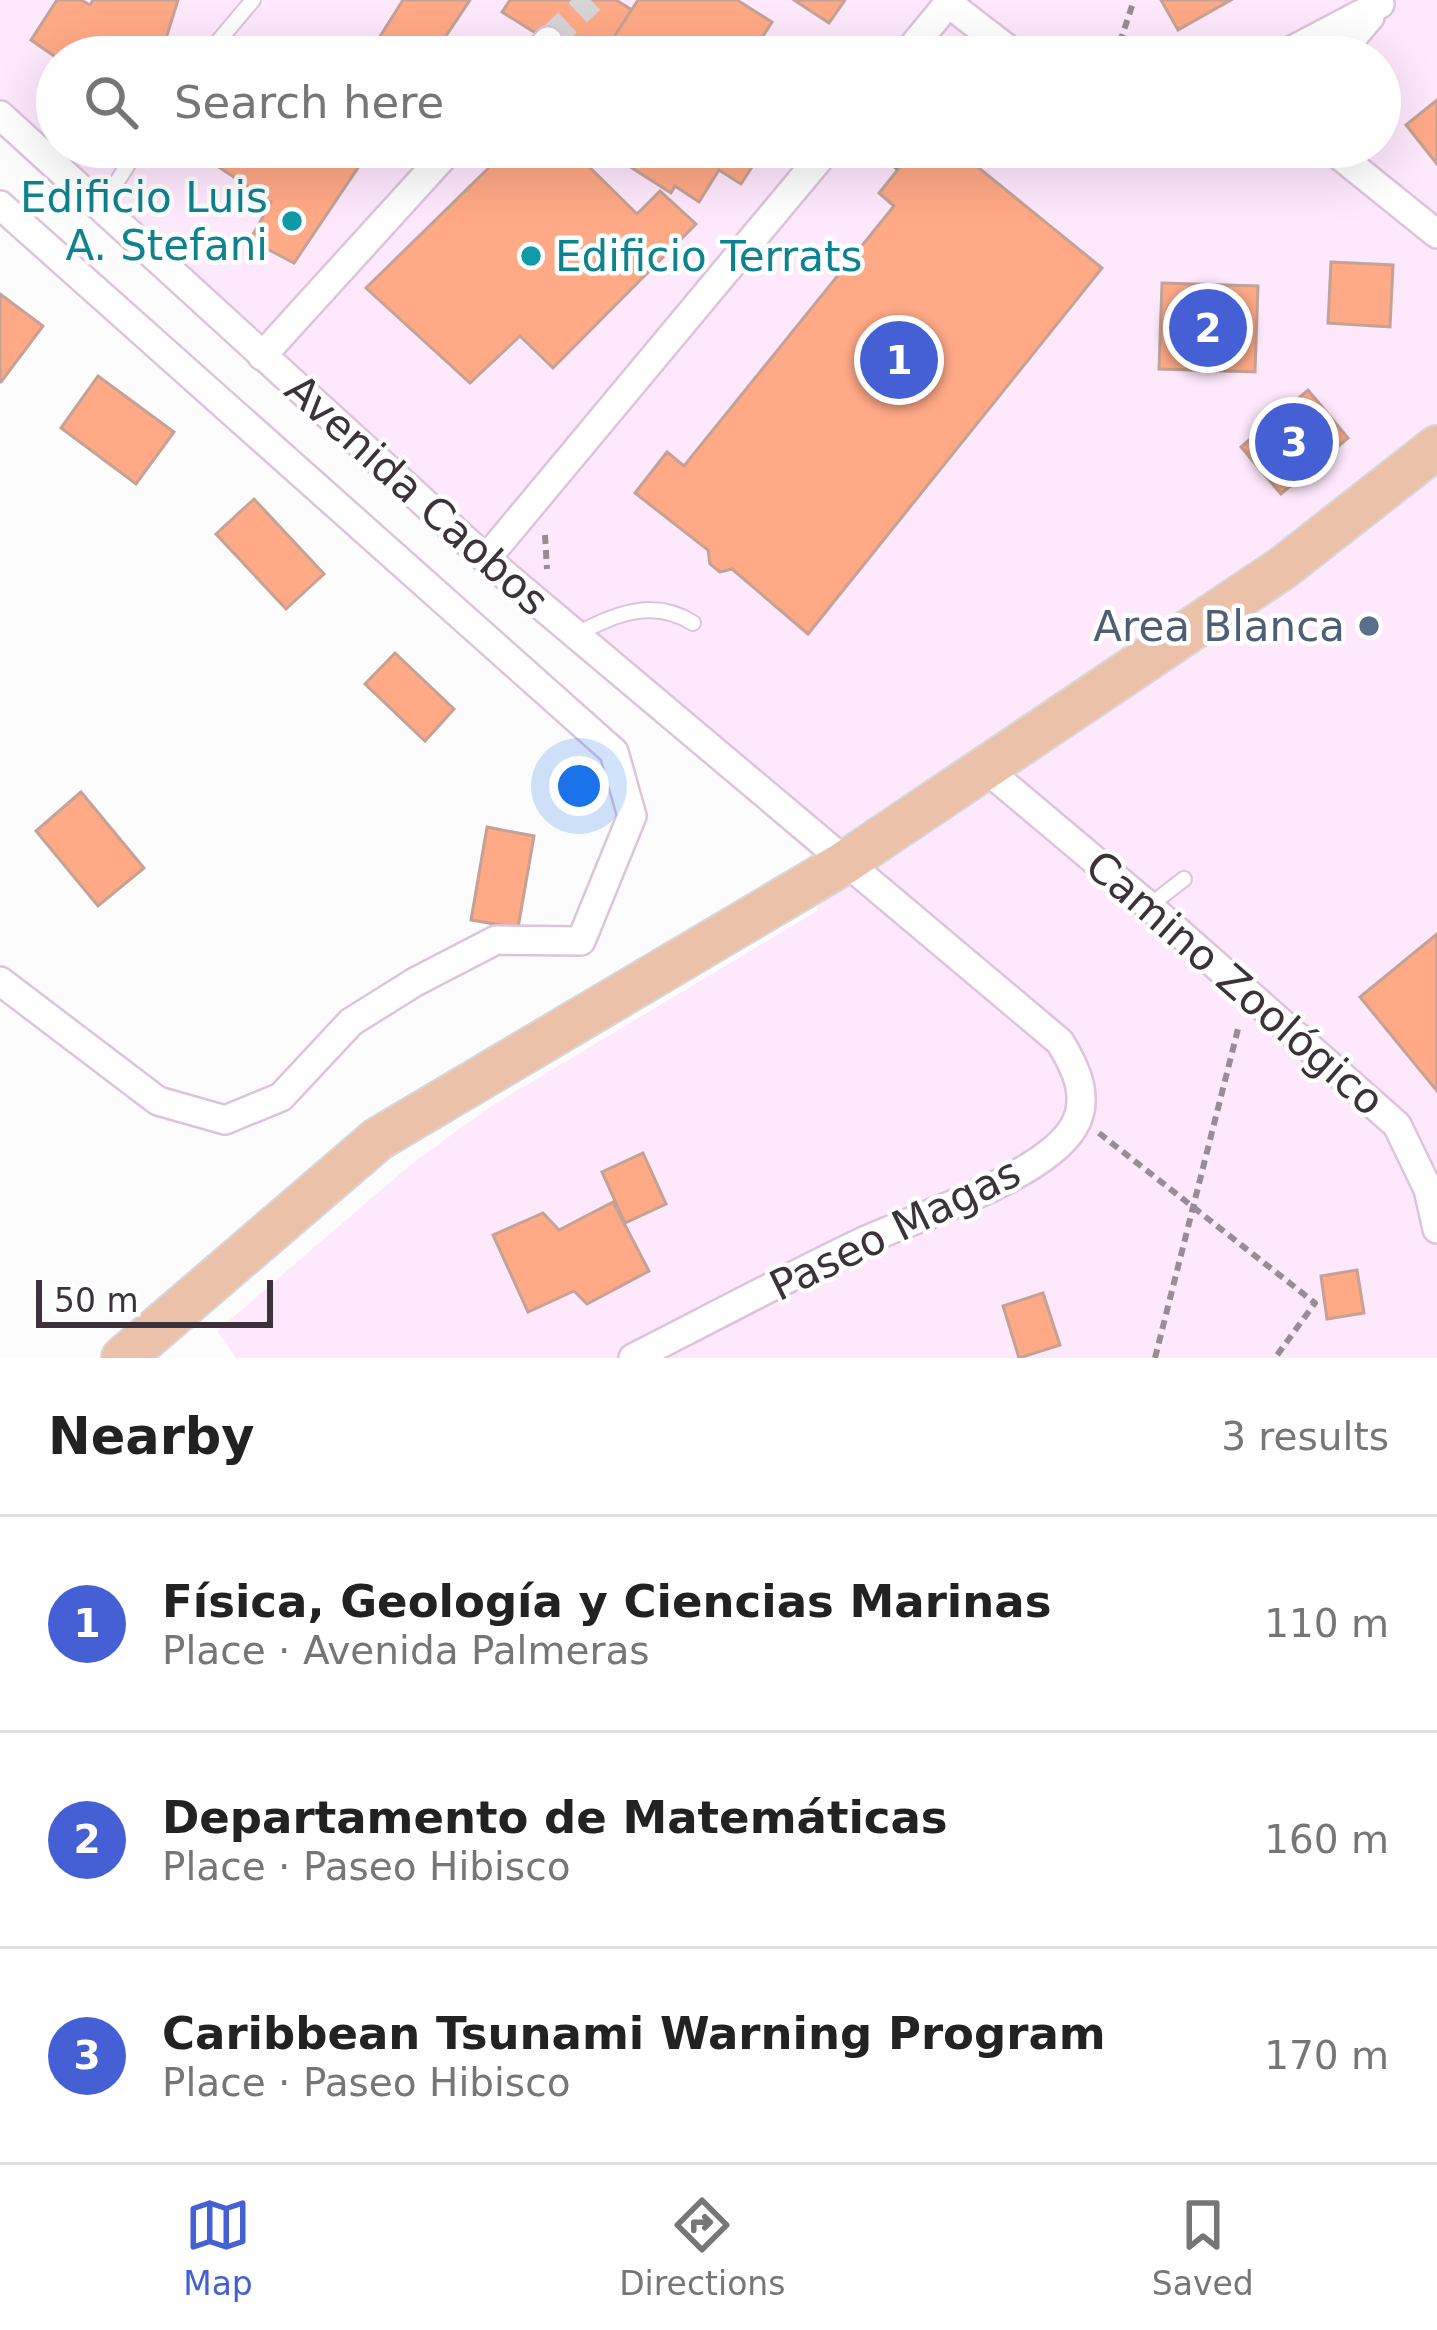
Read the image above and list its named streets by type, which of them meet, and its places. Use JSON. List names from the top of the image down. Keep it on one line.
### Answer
{"streets":{"street":["Avenida Caobos","Camino Zoológico","Paseo Magas"]},"places":["Edificio Luis A. Stefani","Edificio Terrats","Area Blanca"],"scale_bar":"50 m","page":{"search":"Search here","pins":["2","1","3"],"scale":"50 m","heading":["Nearby","3 results"],"list":[{"mark":"1","name":"Física, Geología y Ciencias Marinas","note":"Place · Avenida Palmeras","value":"110 m"},{"mark":"2","name":"Departamento de Matemáticas","note":"Place · Paseo Hibisco","value":"160 m"},{"mark":"3","name":"Caribbean Tsunami Warning Program","note":"Place · Paseo Hibisco","value":"170 m"}],"nav":["Map","Directions","Saved"]}}
